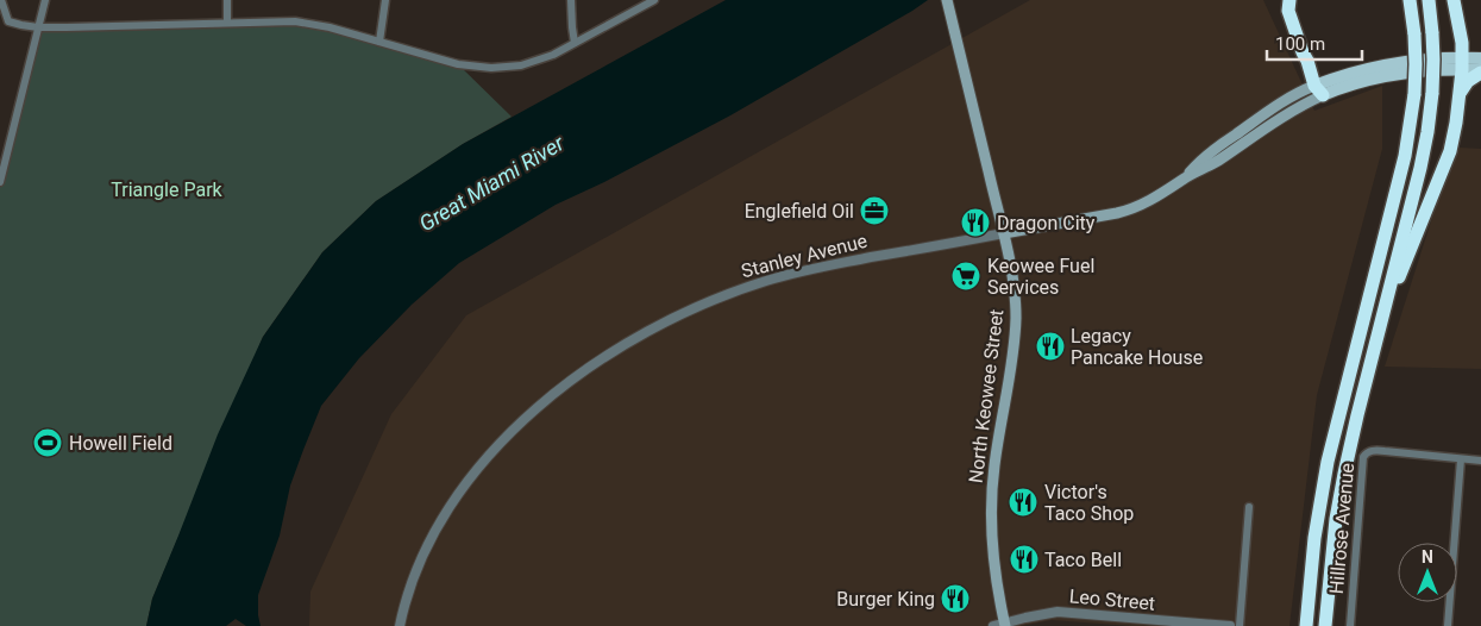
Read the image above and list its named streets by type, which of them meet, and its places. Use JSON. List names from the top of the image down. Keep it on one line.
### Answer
{"streets":{"main road":["Stanley Avenue","North Keowee Street"],"street":["Hillrose Avenue","Leo Street"]},"crossings":[["Stanley Avenue","North Keowee Street"],["North Keowee Street","Leo Street"]],"water":["Great Miami River"],"parks":["Triangle Park"],"places":{"office":["Englefield Oil"],"restaurant":["Dragon City","Legacy Pancake House","Victor's Taco Shop","Taco Bell","Burger King"],"supermarket":["Keowee Fuel Services"],"sports":["Howell Field"]},"scale_bar":"100 m","north":"top"}
